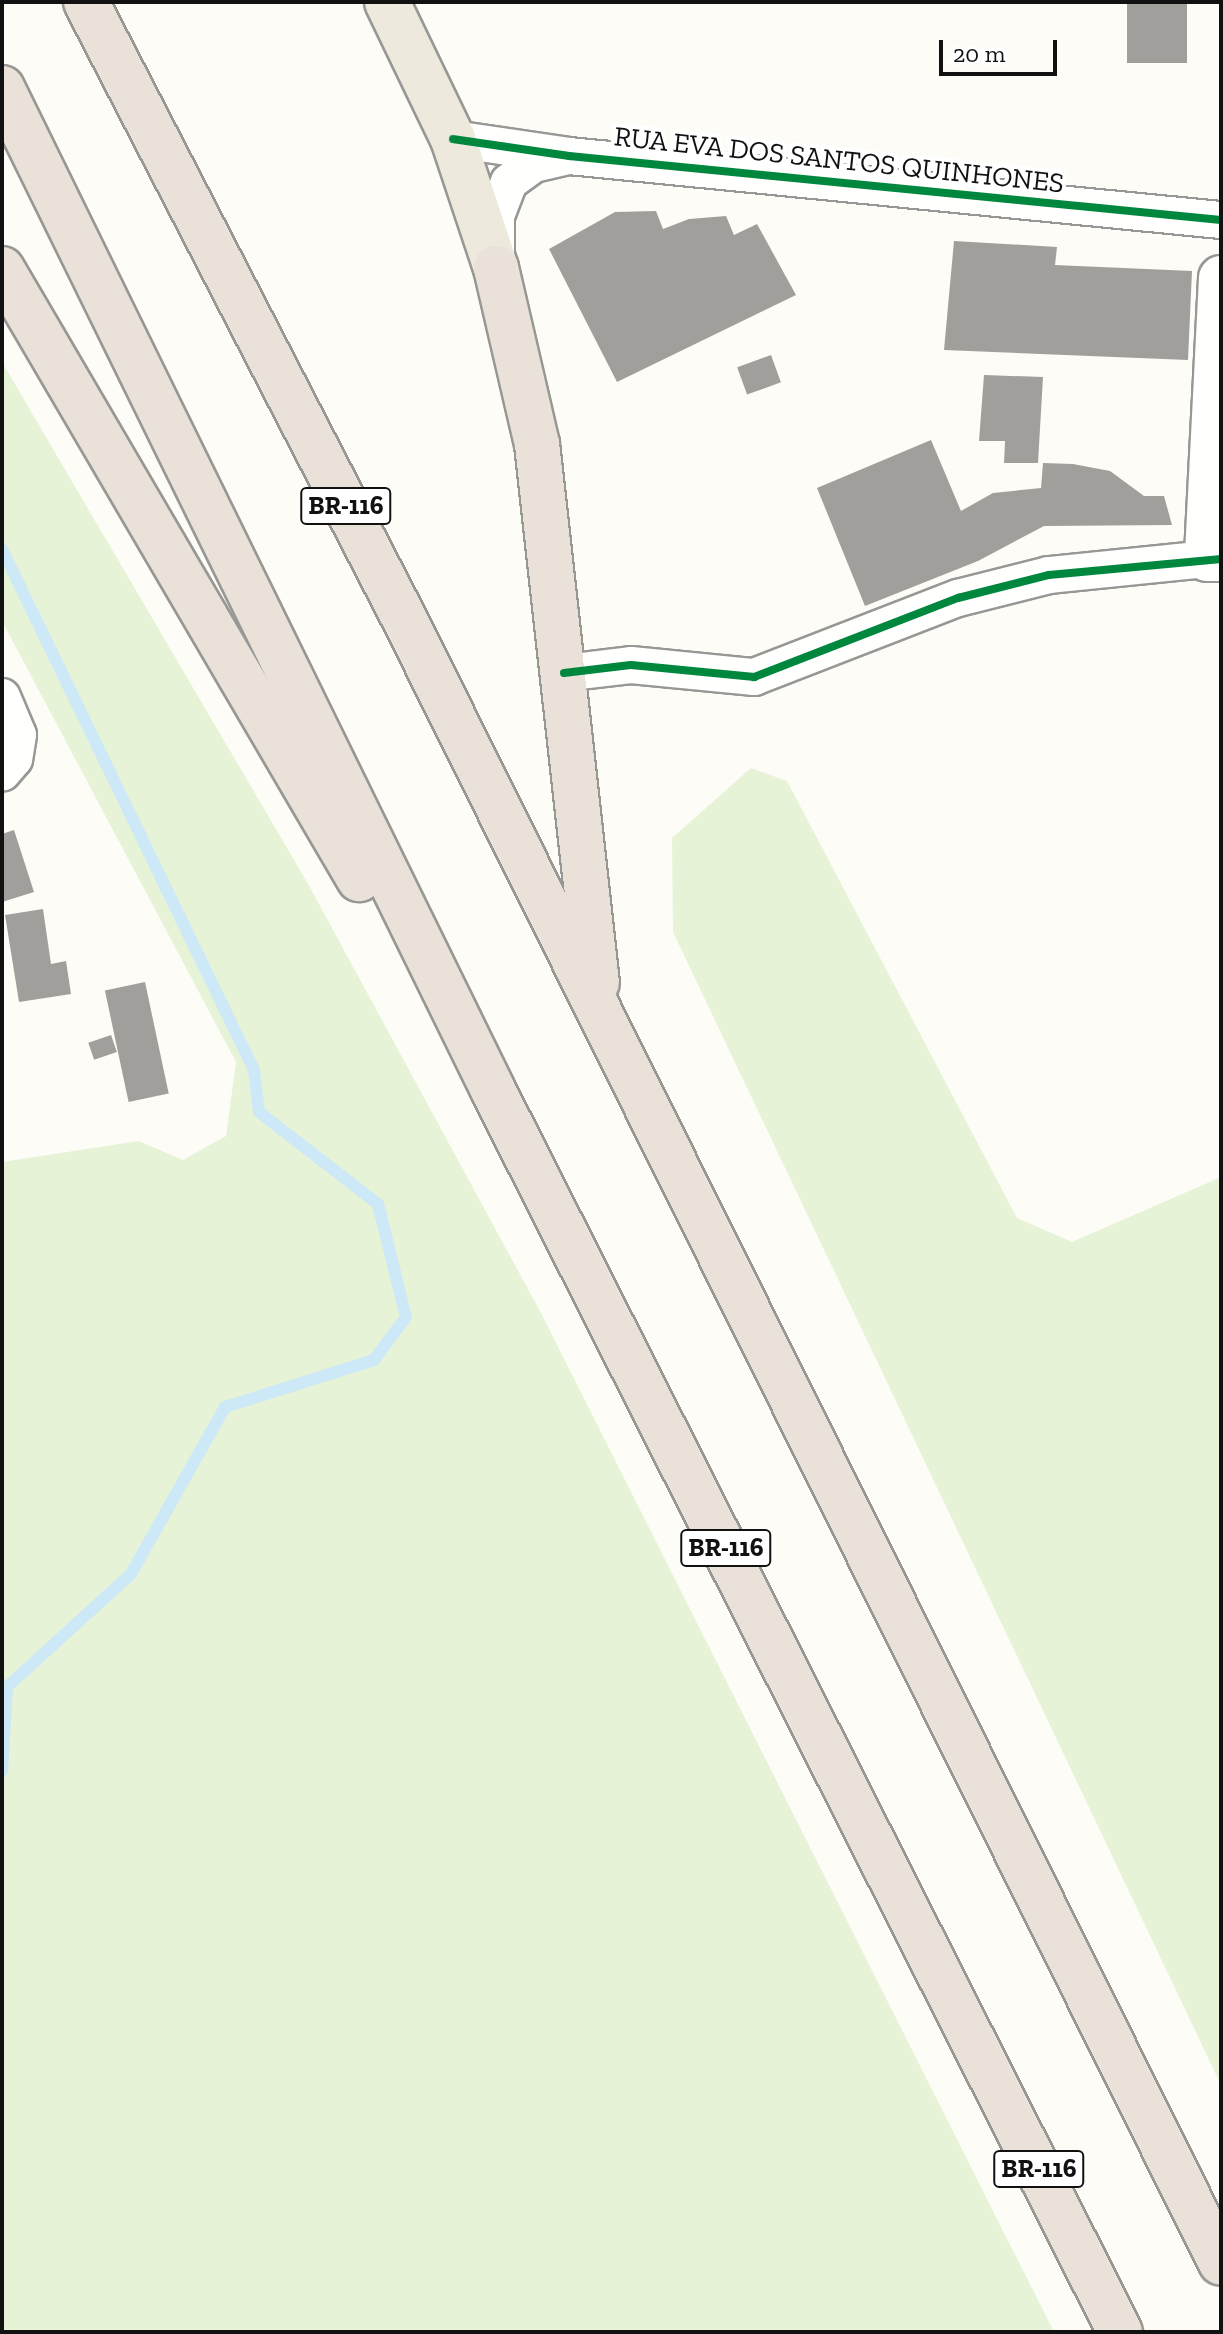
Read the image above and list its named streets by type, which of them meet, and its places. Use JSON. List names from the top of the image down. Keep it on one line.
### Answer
{"streets":{"highway":["BR-116"],"street":["RUA EVA DOS SANTOS QUINHONES"]},"scale_bar":"20 m"}
